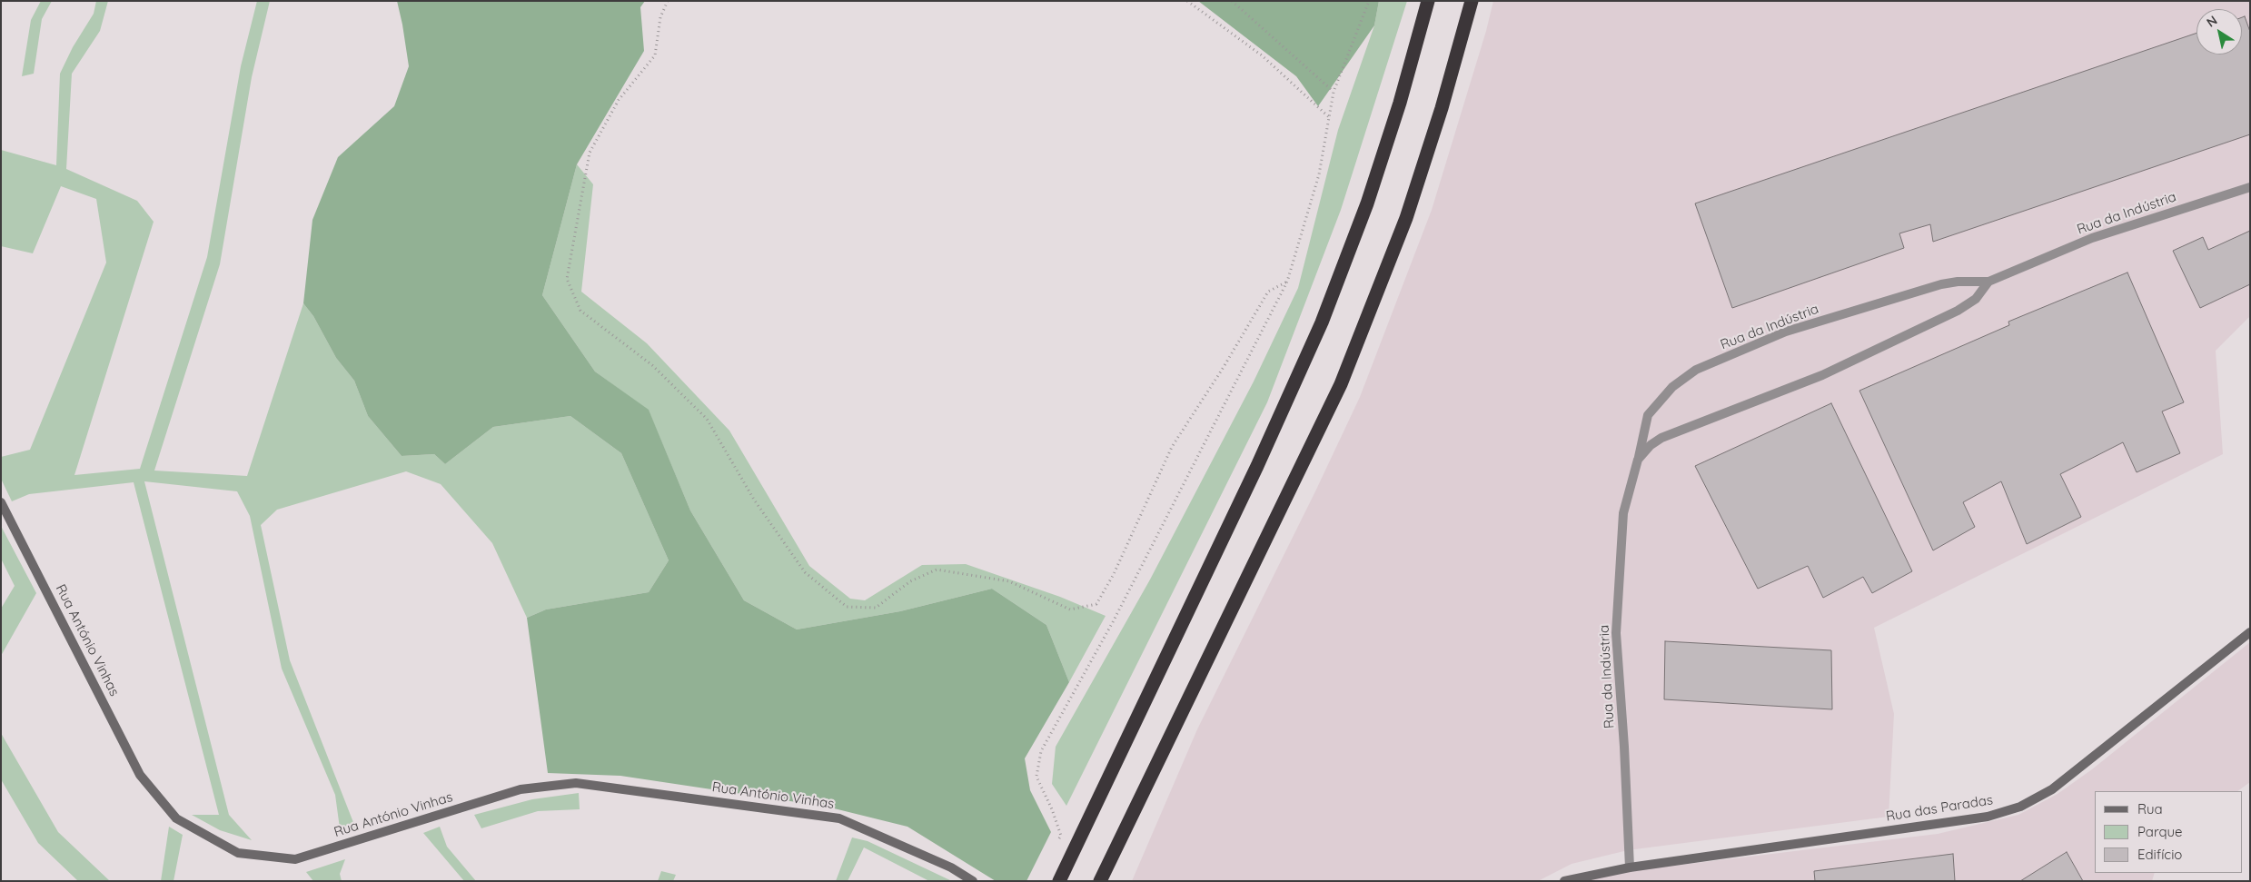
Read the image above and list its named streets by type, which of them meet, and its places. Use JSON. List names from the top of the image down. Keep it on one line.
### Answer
{"streets":{"street":["Rua da Indústria","Rua António Vinhas","Rua das Paradas"]},"crossings":[["Rua da Indústria","Rua das Paradas"]],"legend":["Rua","Parque","Edifício"],"north":"top left"}
